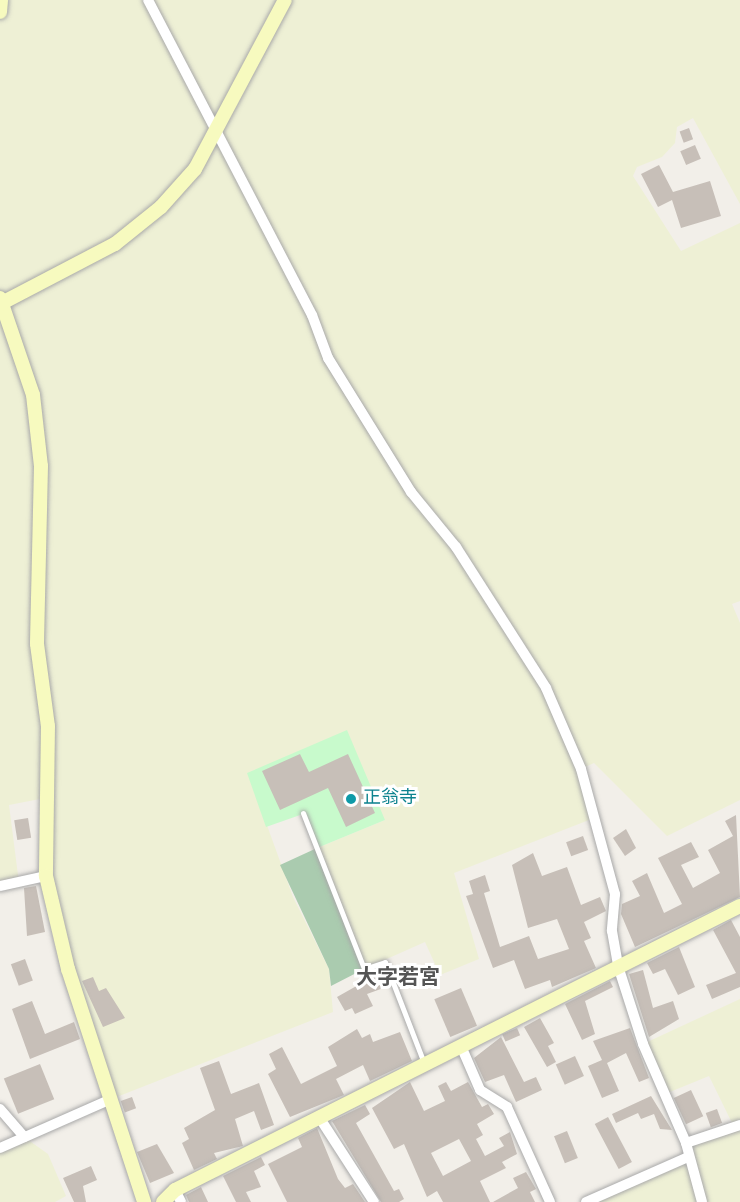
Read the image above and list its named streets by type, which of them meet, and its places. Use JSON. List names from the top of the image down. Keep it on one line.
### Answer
{"districts":["大字若宮"],"places":["正翁寺"]}
